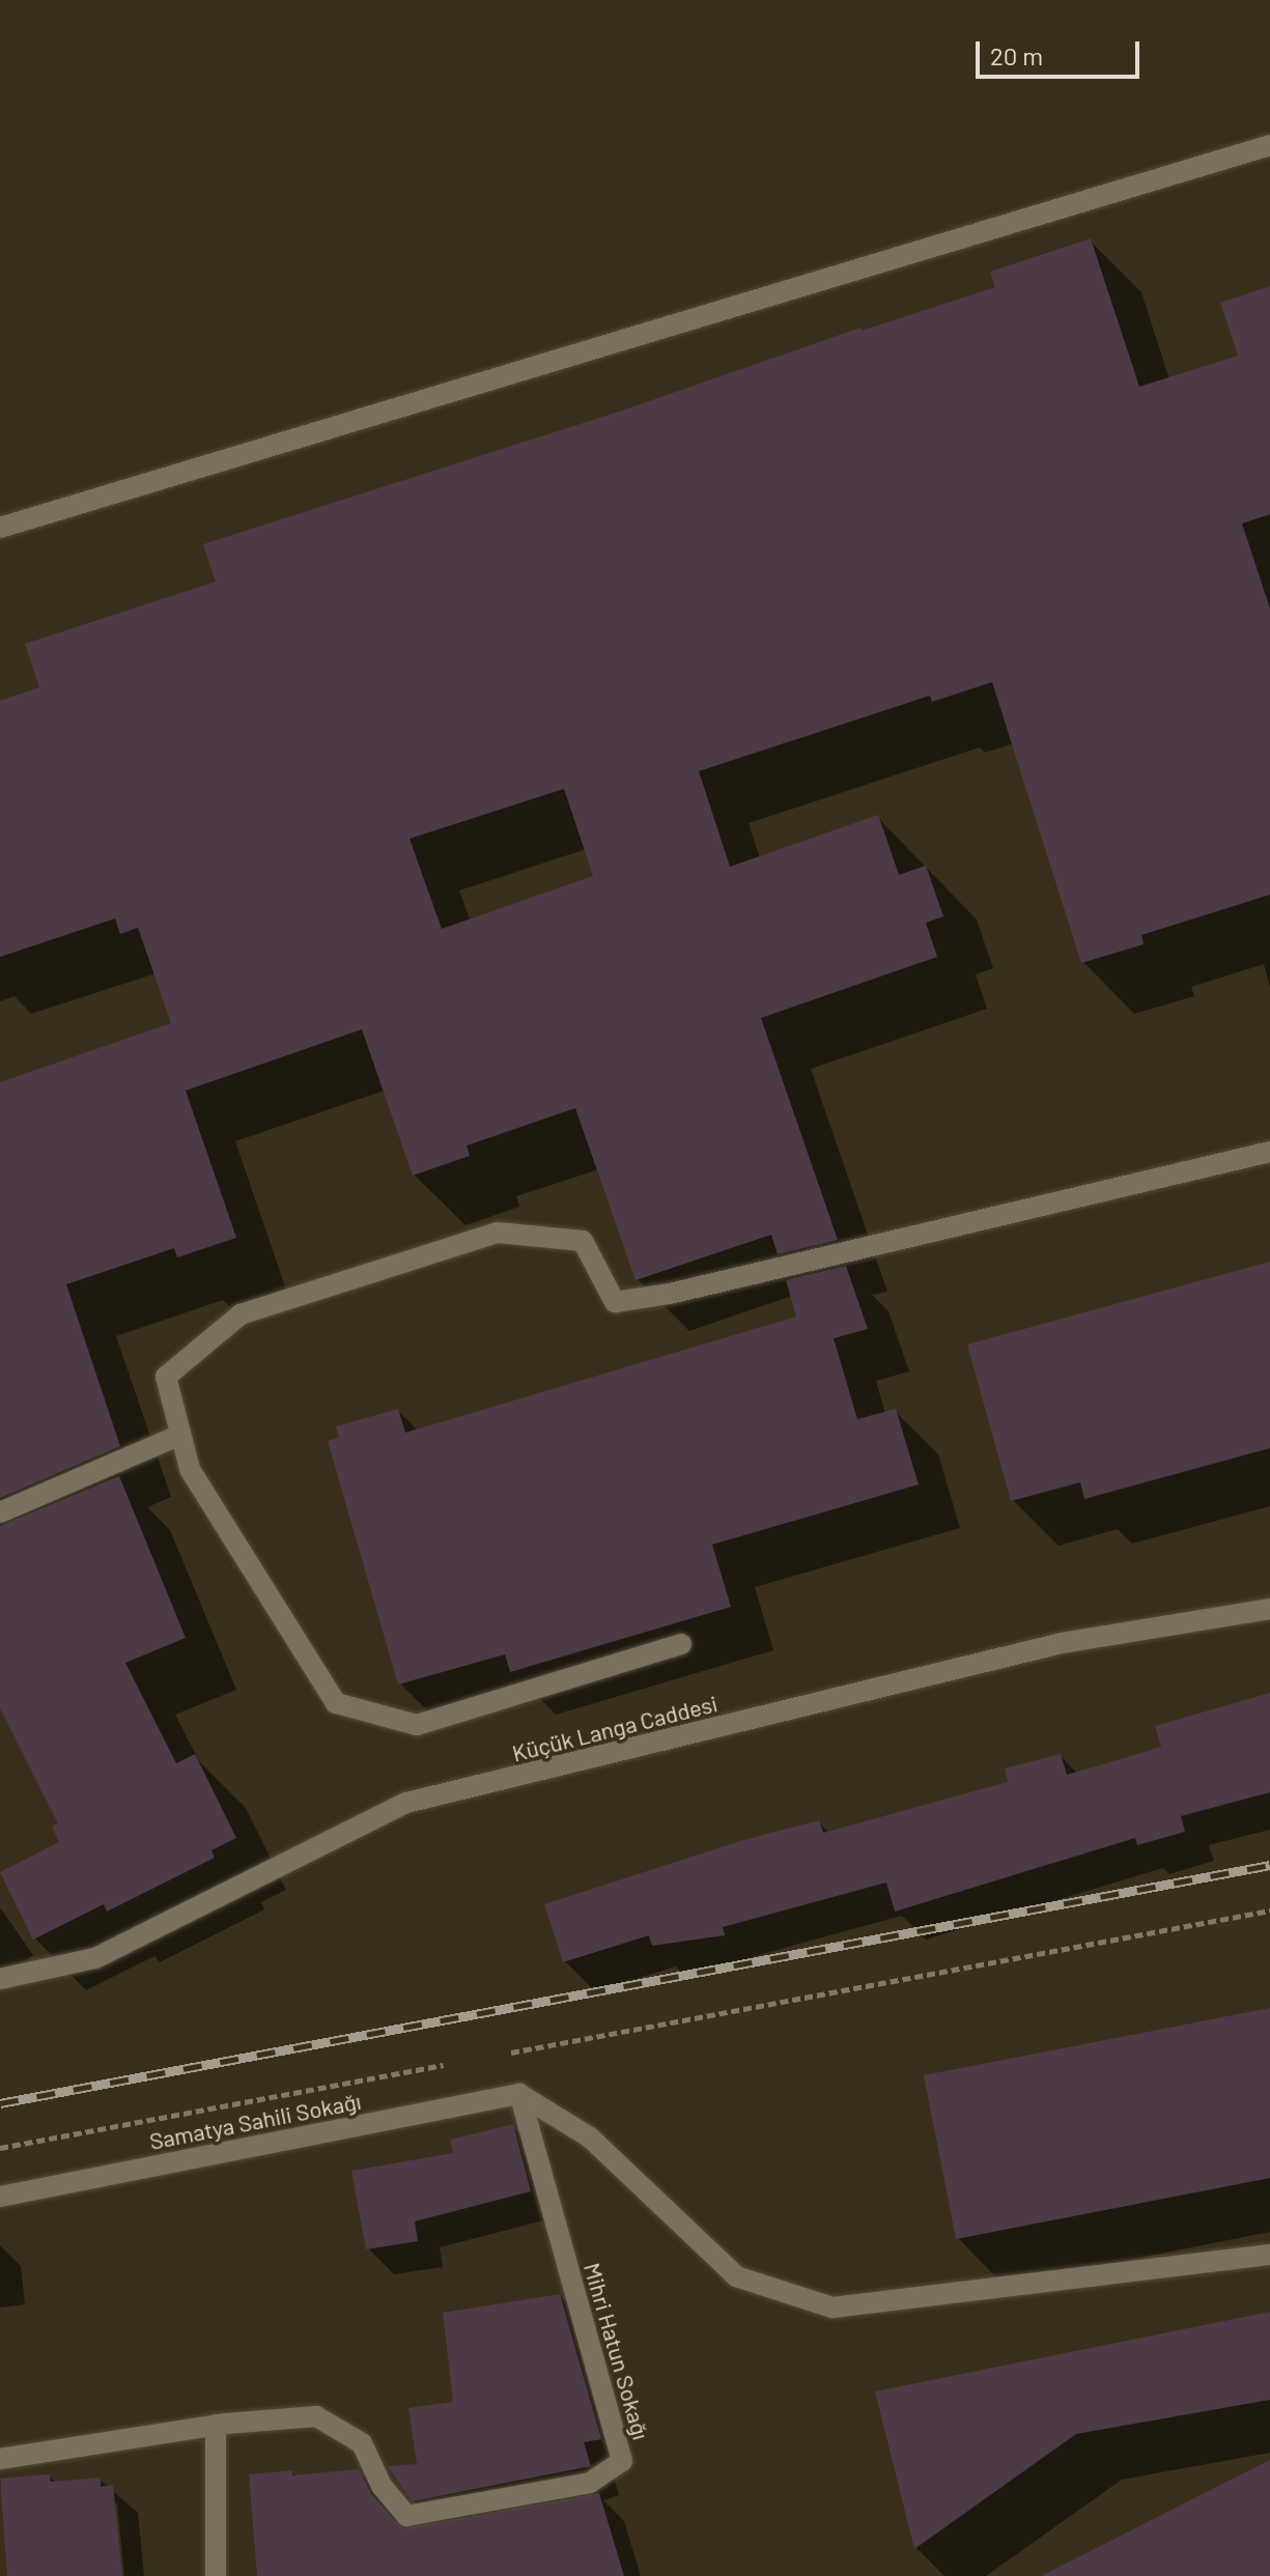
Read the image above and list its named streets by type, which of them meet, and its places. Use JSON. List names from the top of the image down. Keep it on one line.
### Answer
{"streets":{"street":["Küçük Langa Caddesi","Samatya Sahili Sokağı","Mihri Hatun Sokağı"]},"crossings":[["Samatya Sahili Sokağı","Mihri Hatun Sokağı"]],"scale_bar":"20 m"}
